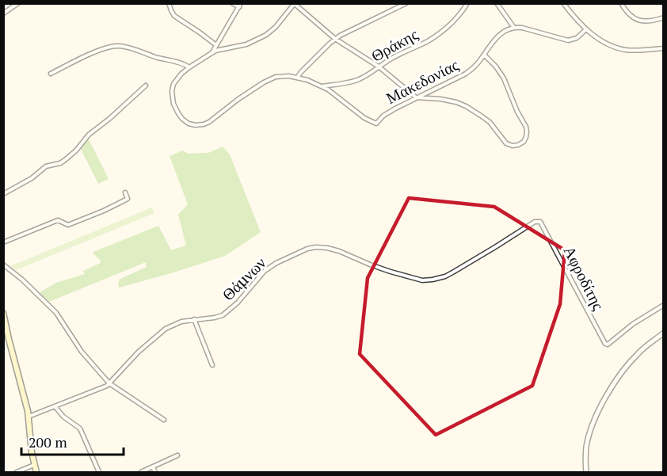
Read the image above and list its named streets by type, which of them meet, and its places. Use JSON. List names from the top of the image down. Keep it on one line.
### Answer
{"streets":{"street":["Θράκης","Μακεδονίας","Αφροδίτης","Θάμνων"]},"crossings":[["Θράκης","Μακεδονίας"],["Αφροδίτης","Θάμνων"]],"scale_bar":"200 m"}
